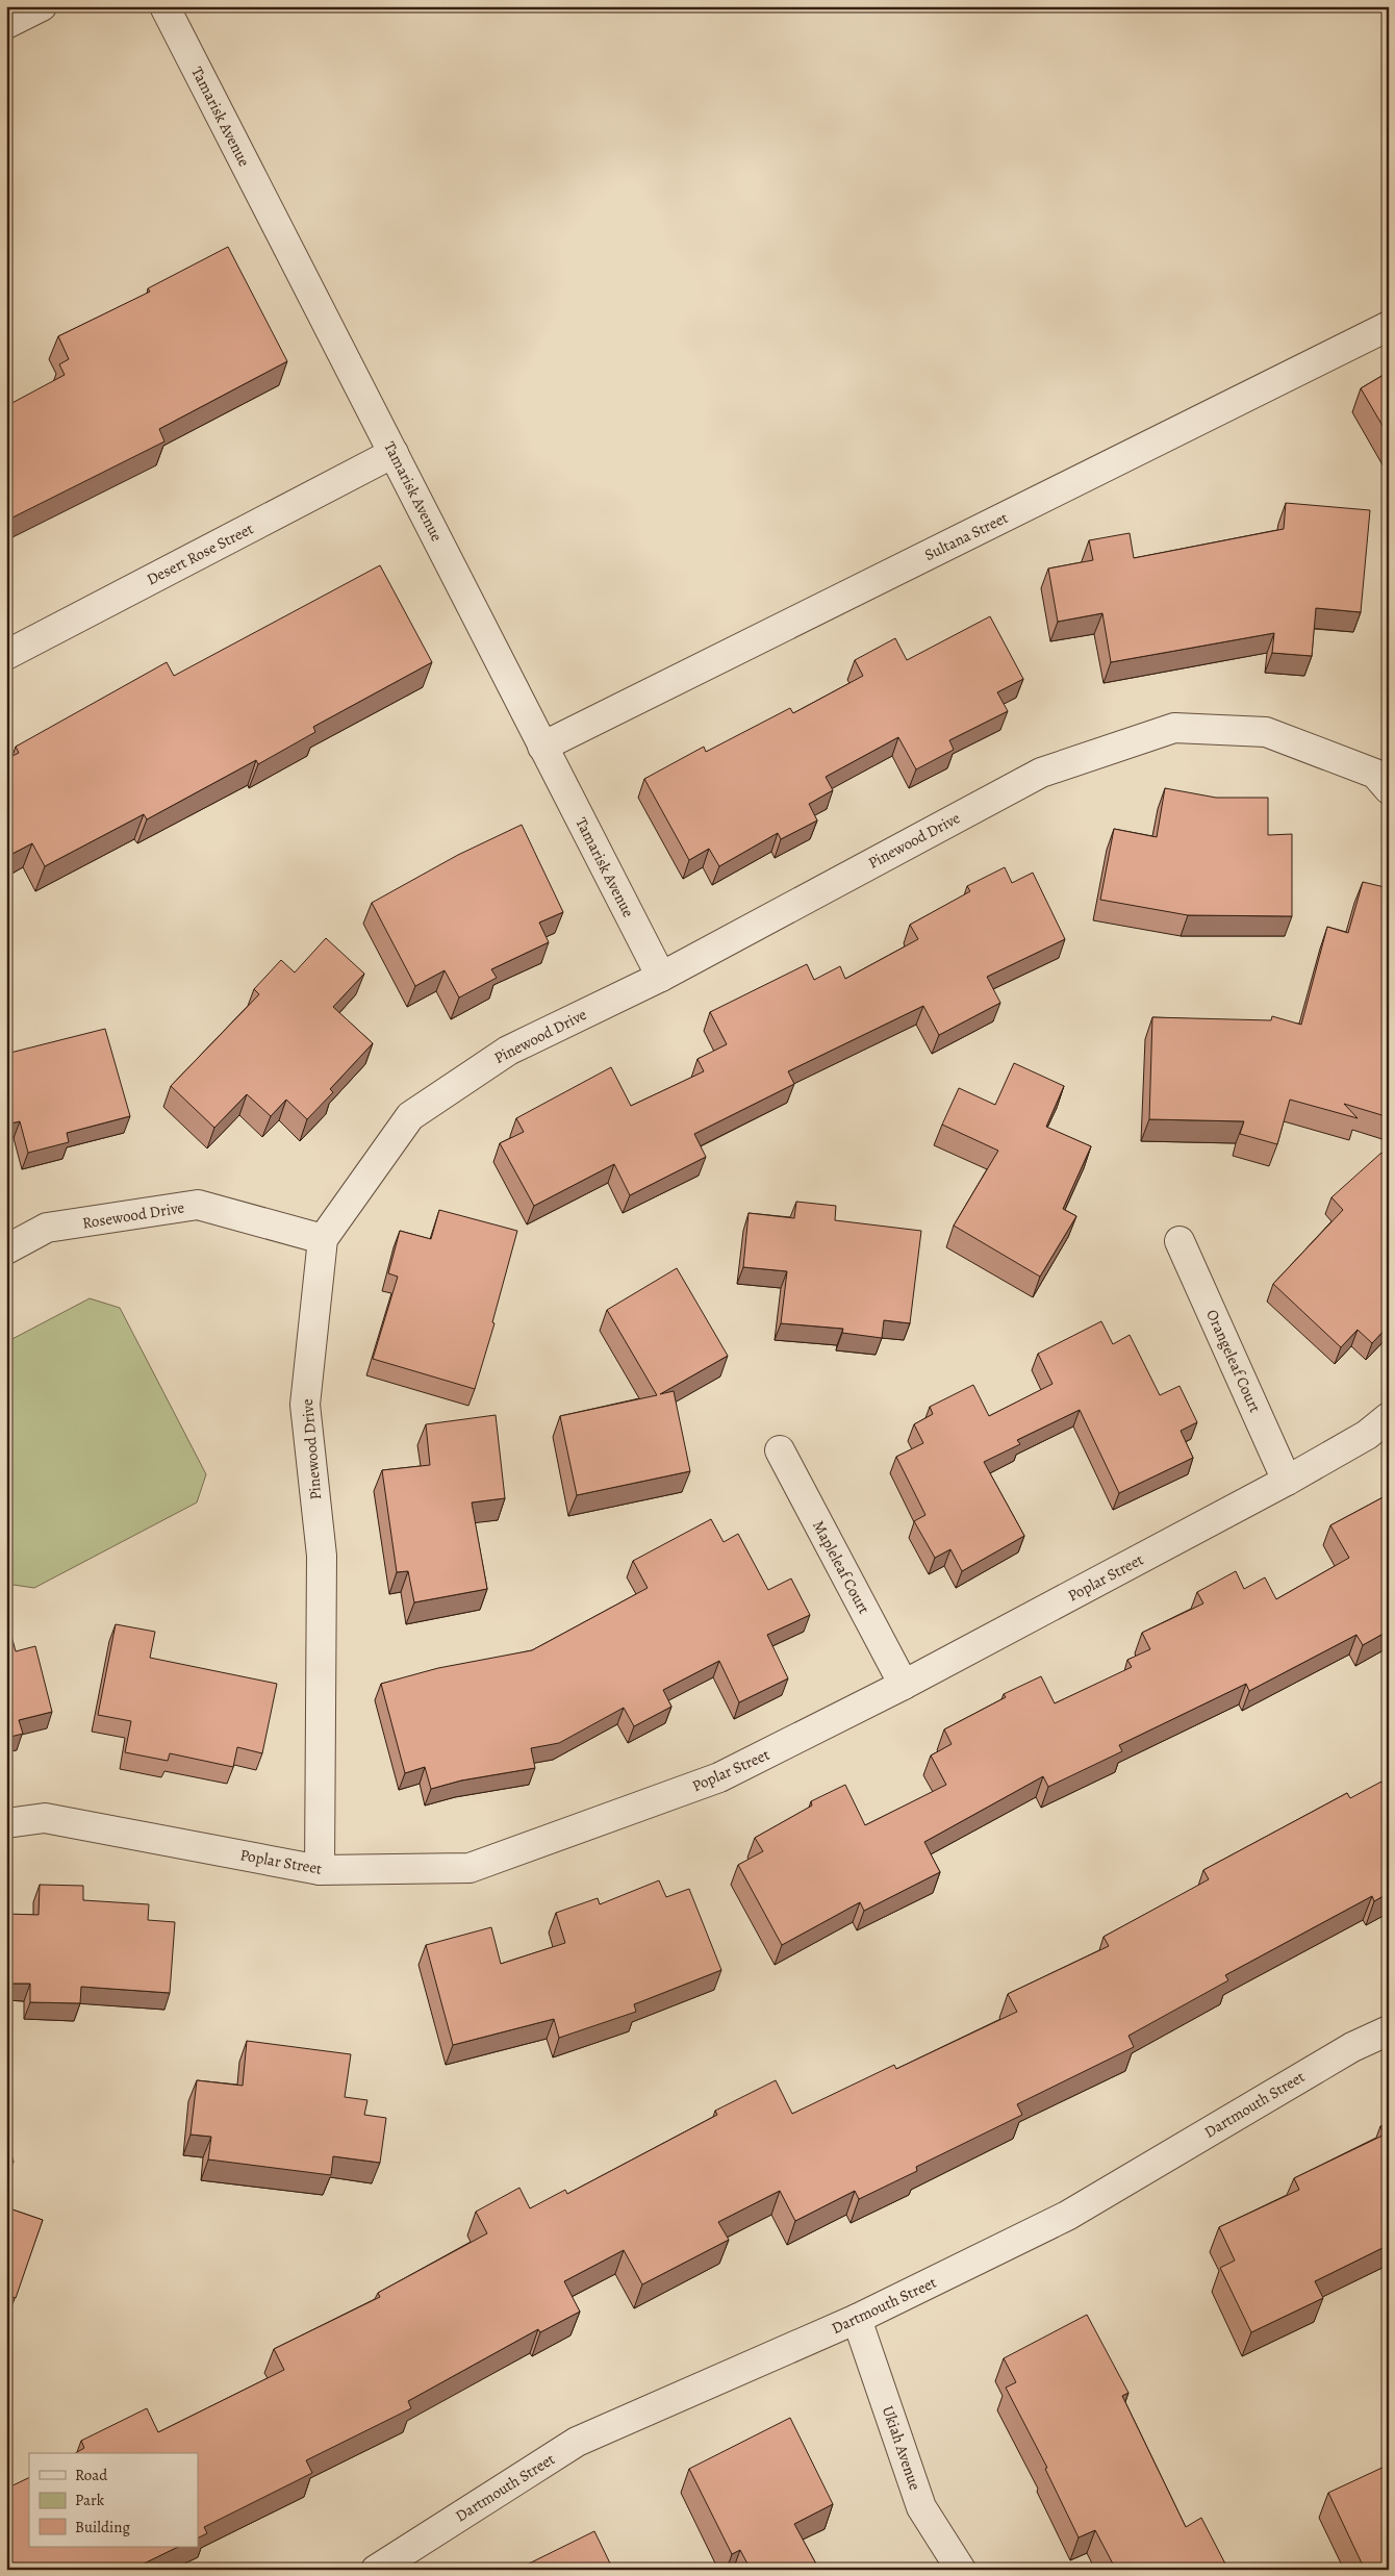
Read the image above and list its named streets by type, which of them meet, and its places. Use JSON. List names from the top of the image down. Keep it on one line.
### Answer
{"streets":{"street":["Tamarisk Avenue","Sultana Street","Desert Rose Street","Pinewood Drive","Rosewood Drive","Orangeleaf Court","Mapleleaf Court","Poplar Street","Dartmouth Street","Ukiah Avenue"]},"crossings":[["Tamarisk Avenue","Sultana Street"],["Tamarisk Avenue","Desert Rose Street"],["Tamarisk Avenue","Pinewood Drive"],["Pinewood Drive","Rosewood Drive"],["Pinewood Drive","Poplar Street"],["Orangeleaf Court","Poplar Street"],["Mapleleaf Court","Poplar Street"],["Dartmouth Street","Ukiah Avenue"]],"legend":["Road","Park","Building"]}
